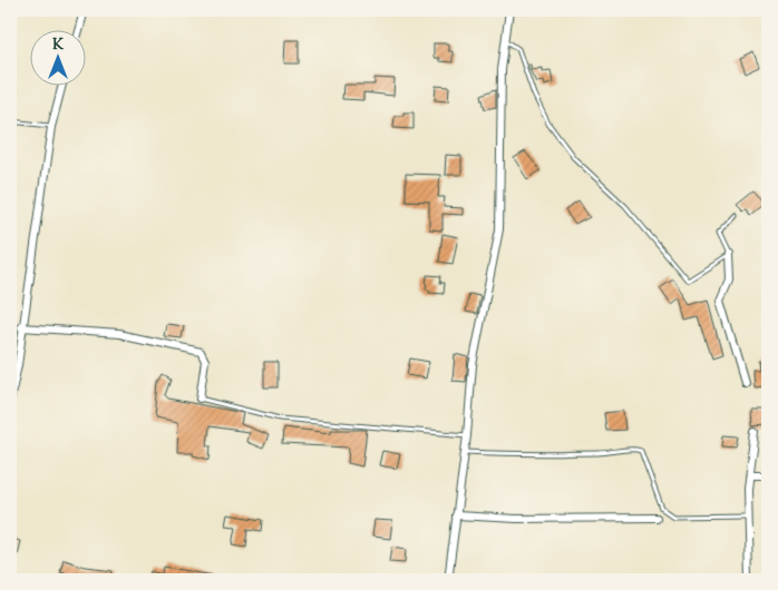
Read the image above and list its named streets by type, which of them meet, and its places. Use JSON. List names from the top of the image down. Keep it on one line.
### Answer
{"north":"top"}
